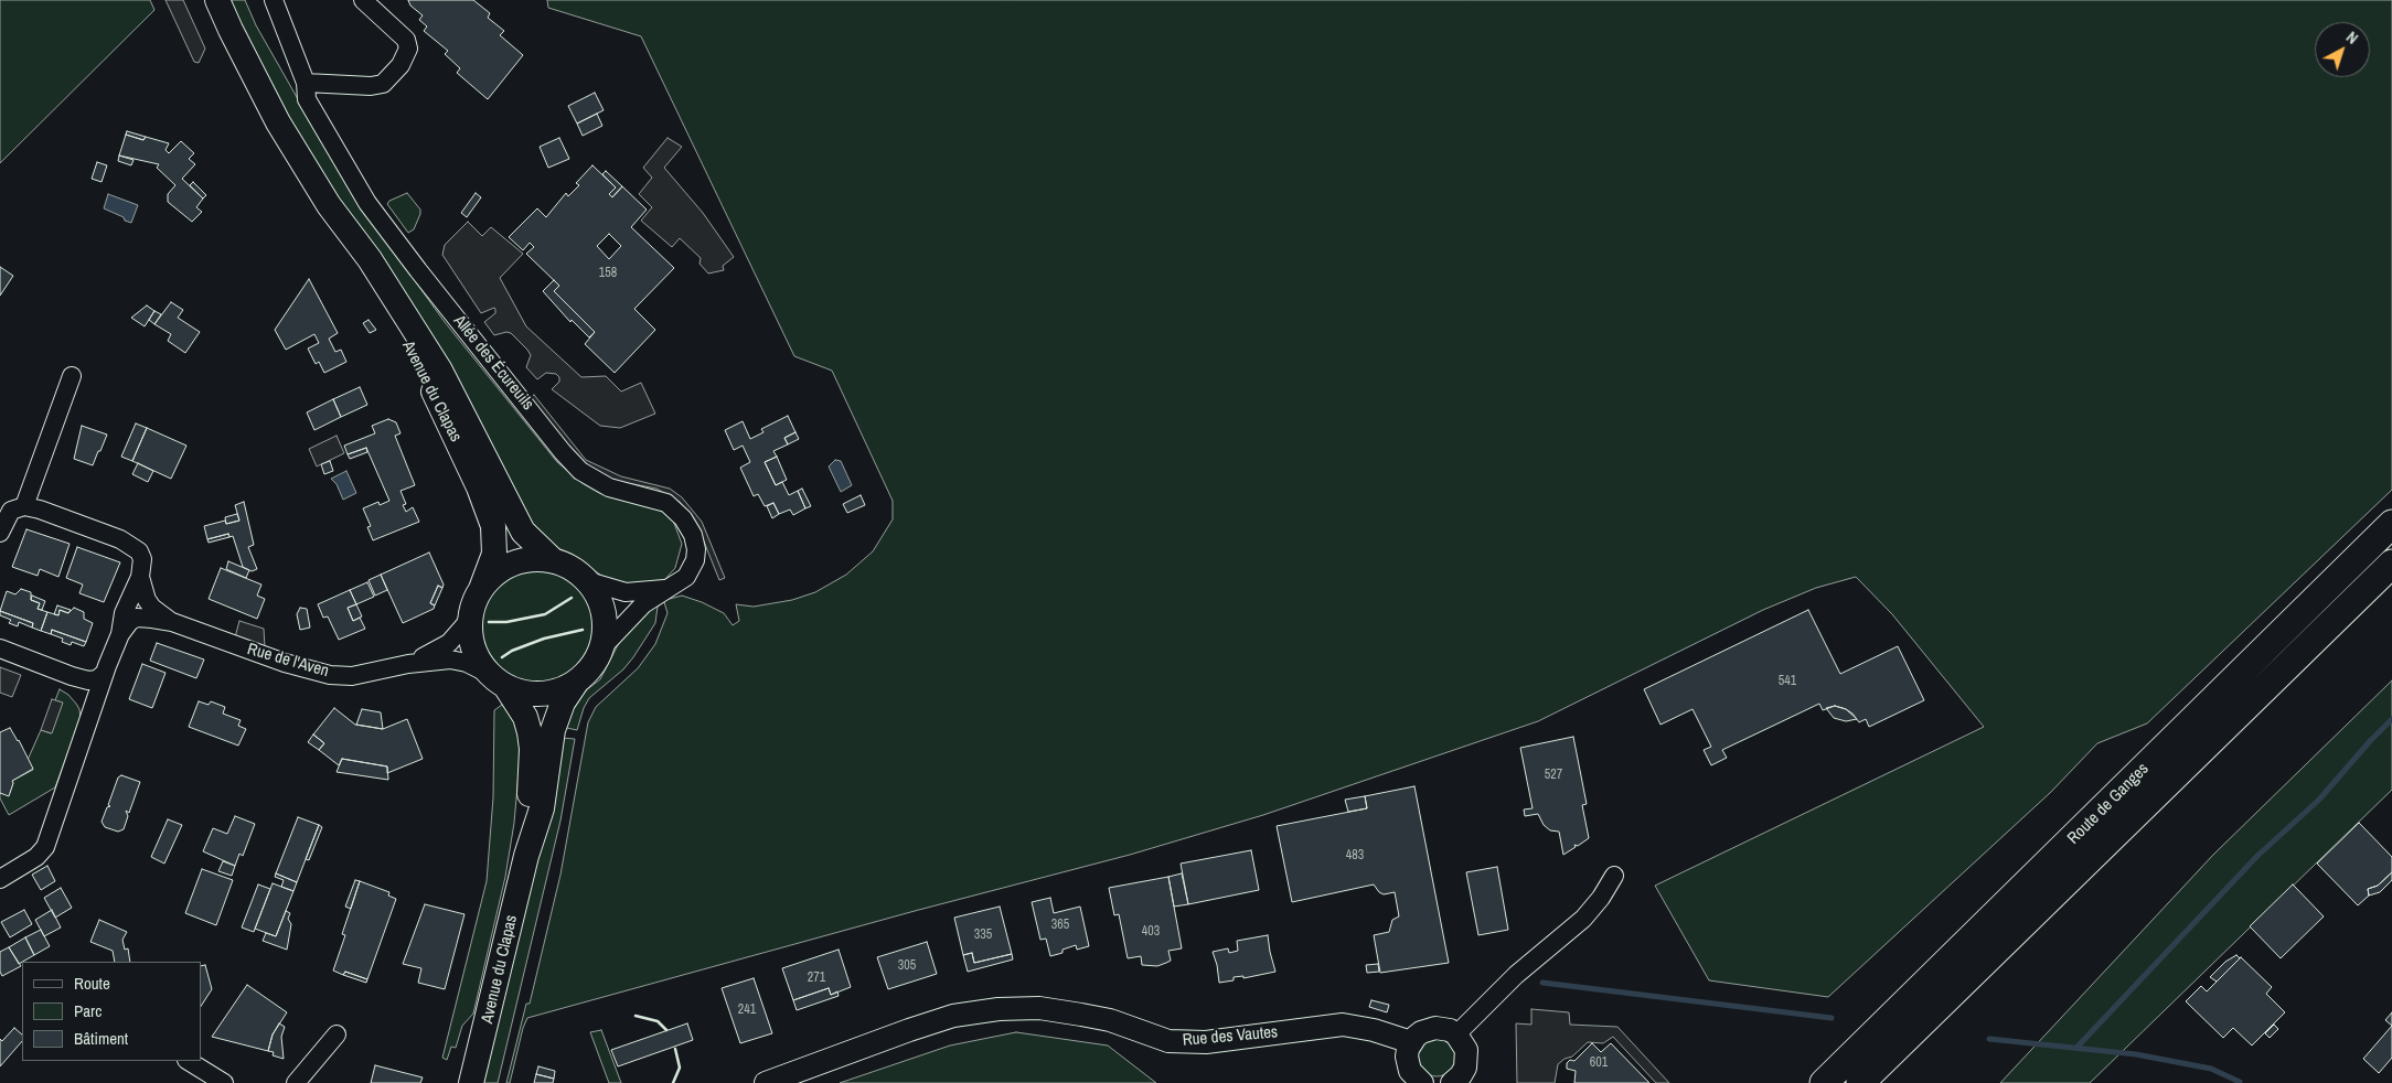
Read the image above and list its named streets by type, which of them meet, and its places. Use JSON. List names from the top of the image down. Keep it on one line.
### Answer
{"streets":{"main road":["Avenue du Clapas","Route de Ganges"],"street":["Allée des Écureuils","Rue de l'Aven","Rue des Vautes"]},"crossings":[["Allée des Écureuils","Avenue du Clapas"],["Allée des Écureuils","Rue de l'Aven"],["Avenue du Clapas","Rue de l'Aven"]],"house_numbers":["158","541","527","483","365","403","335","305","271","241","601"],"legend":["Route","Parc","Bâtiment"],"north":"top right"}
